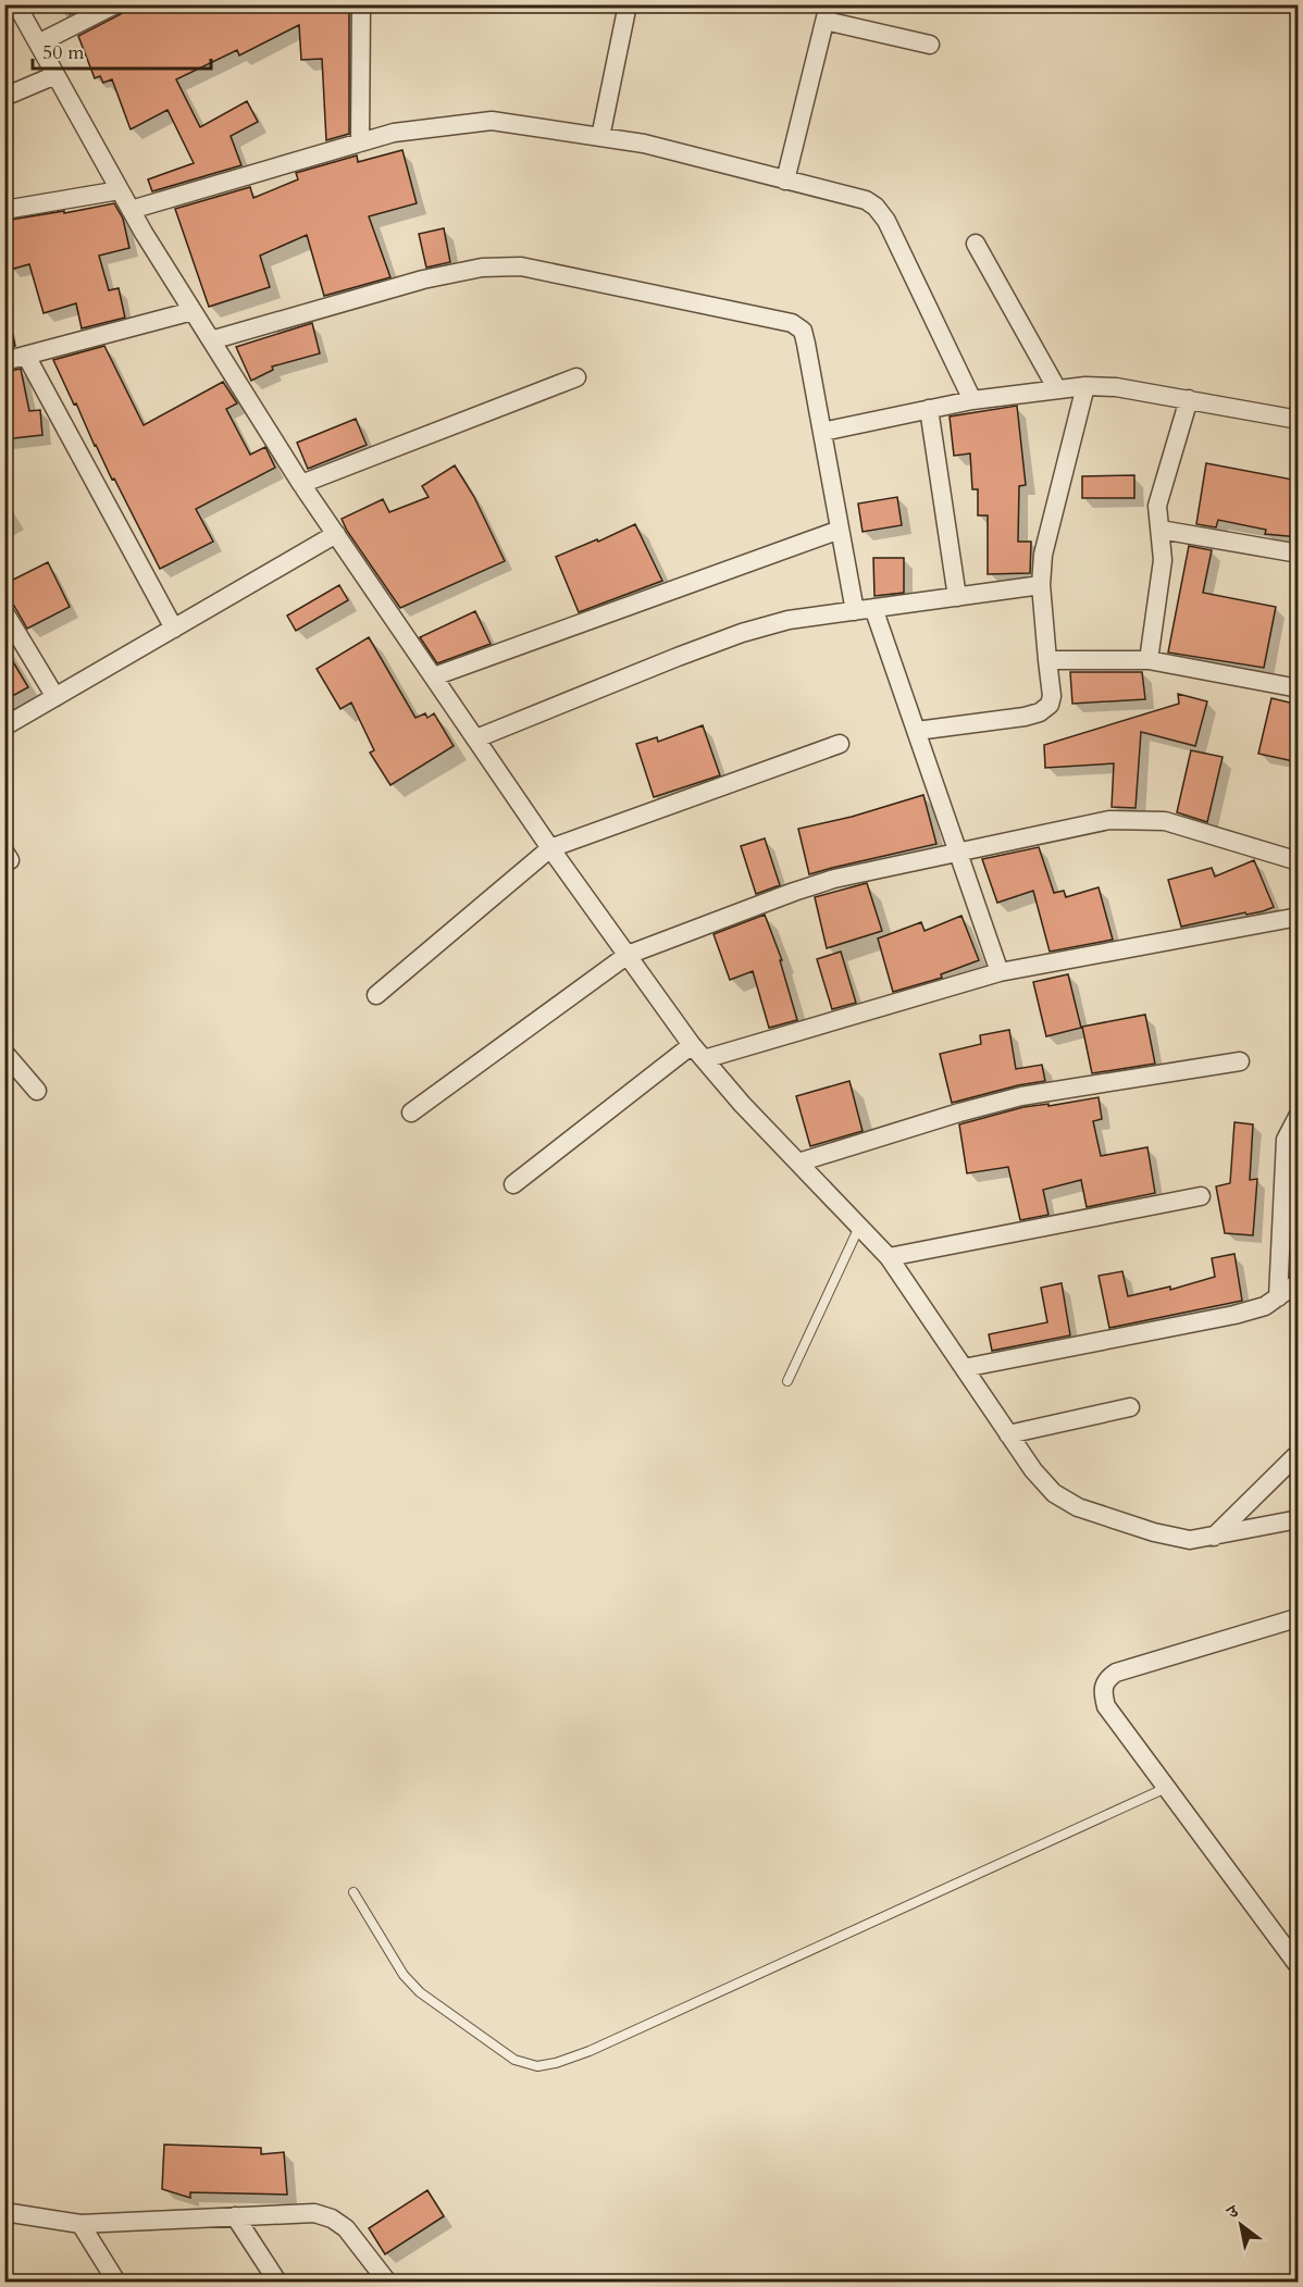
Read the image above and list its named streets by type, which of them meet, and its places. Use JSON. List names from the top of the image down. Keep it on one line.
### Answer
{"scale_bar":"50 m","north":"top left"}
